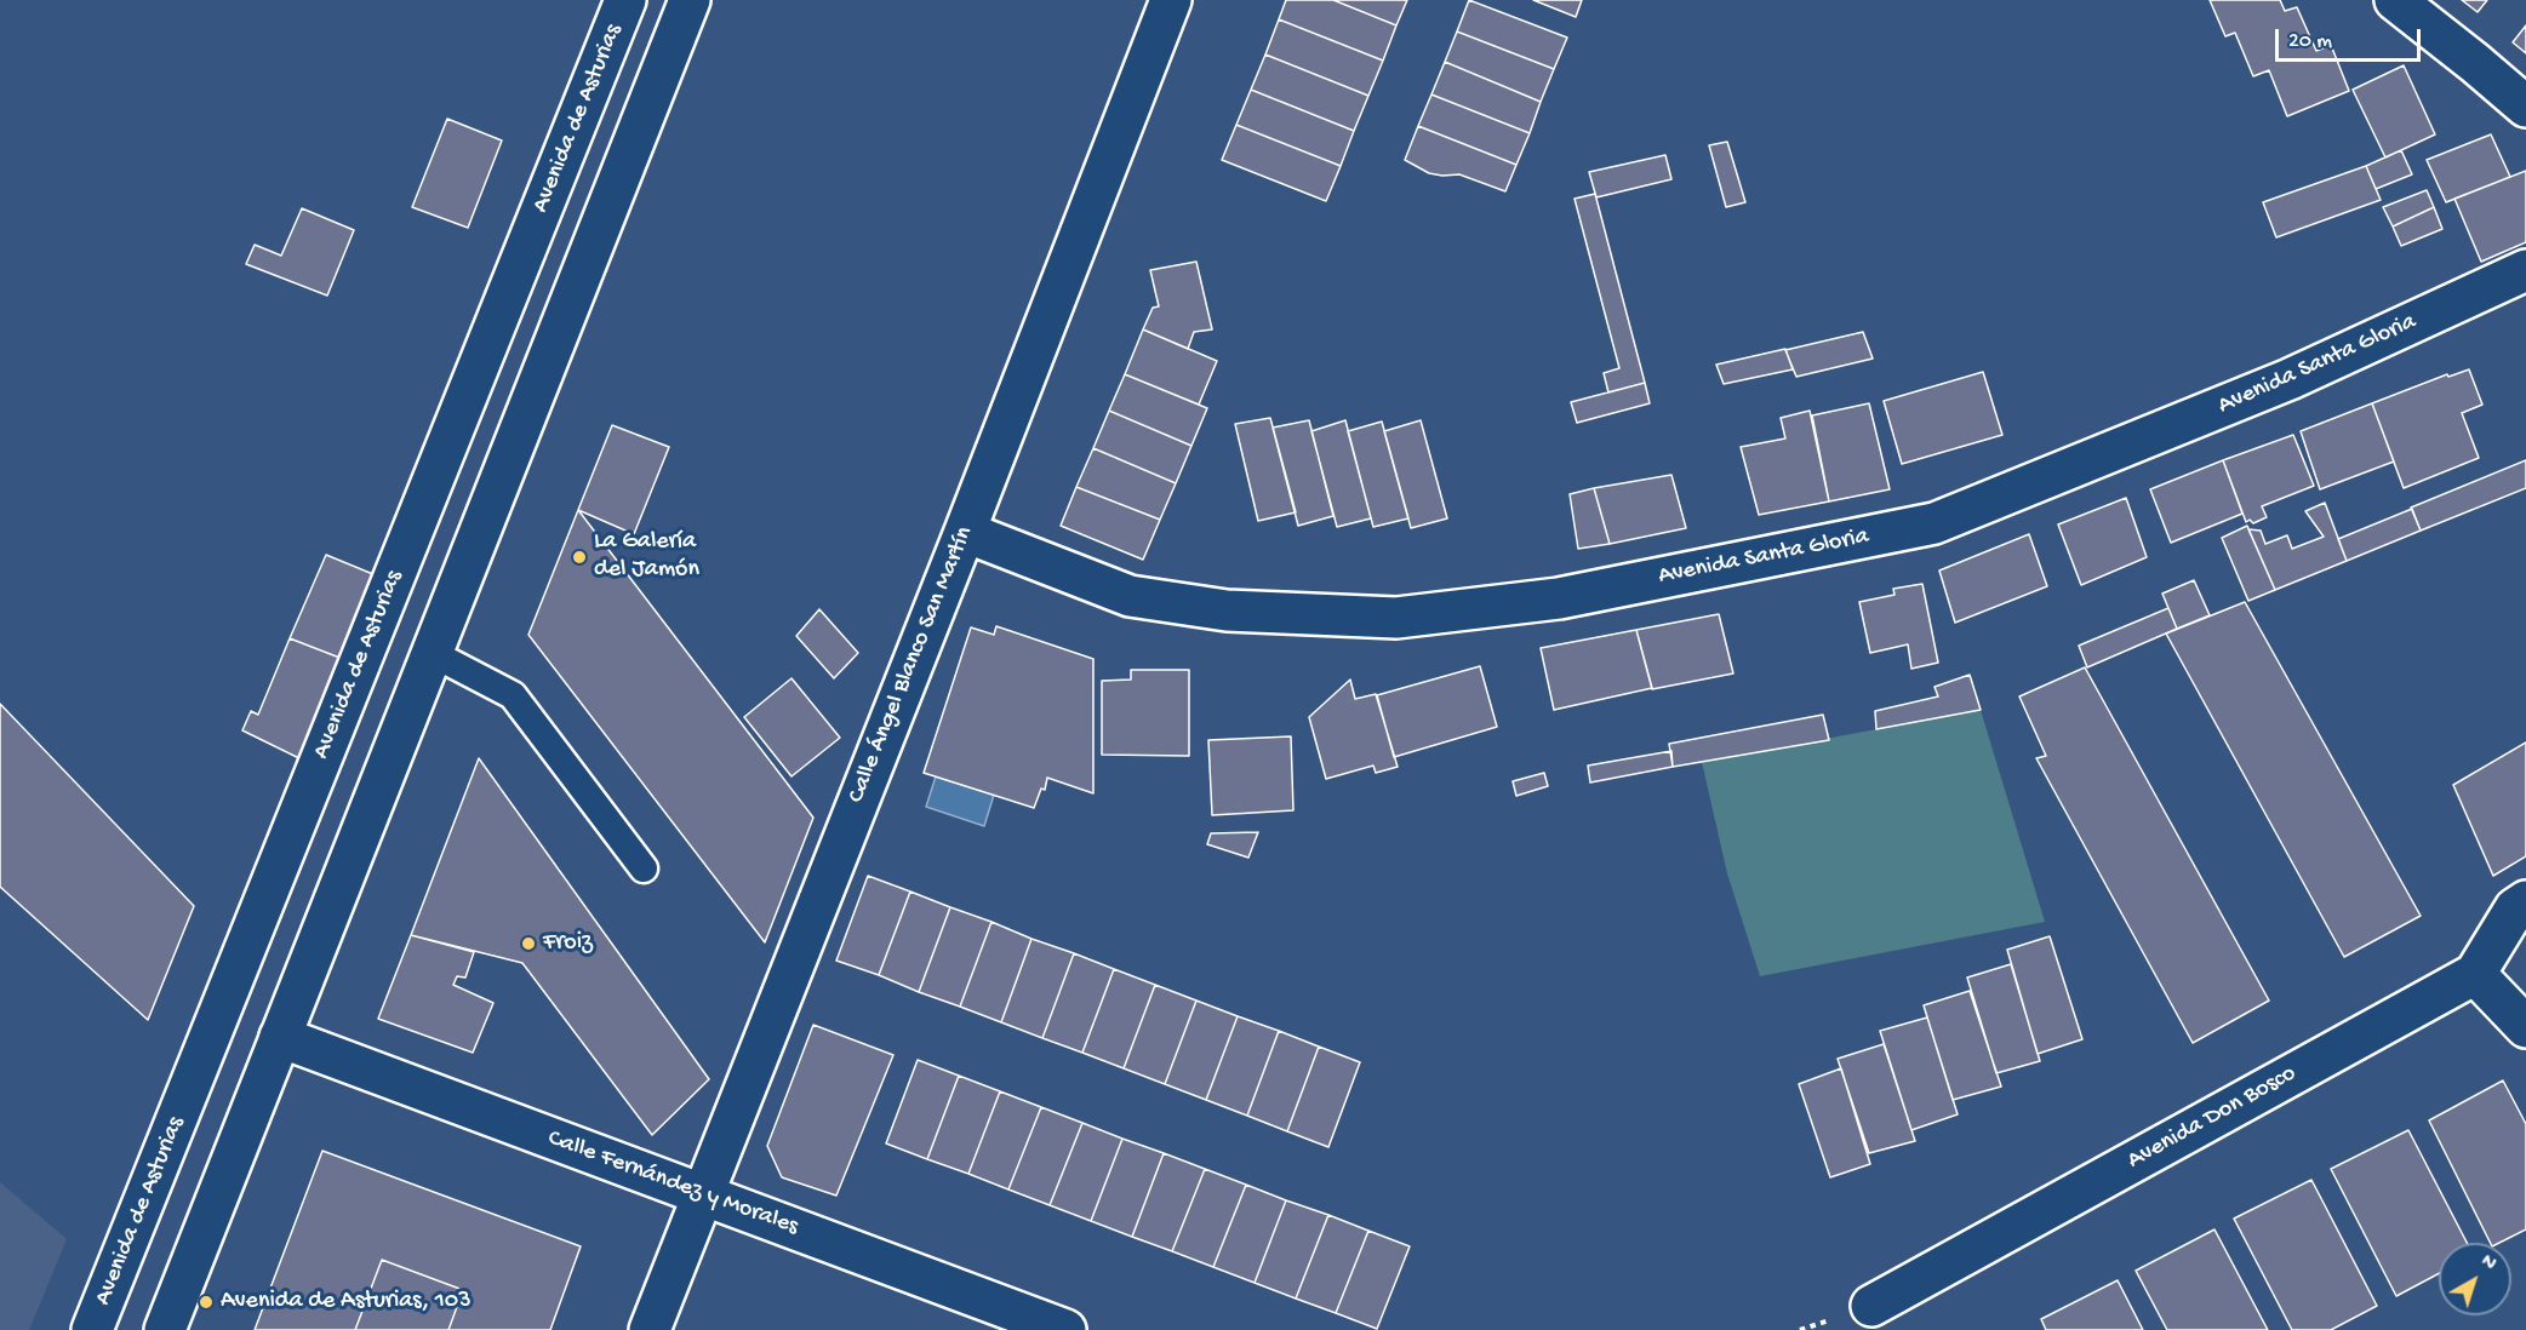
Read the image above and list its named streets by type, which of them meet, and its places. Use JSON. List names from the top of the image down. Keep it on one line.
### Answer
{"streets":{"street":["Avenida de Asturias","Avenida Santa Gloria","Calle Ángel Blanco San Martín","Avenida Don Bosco","Calle Fernández y Morales"]},"crossings":[["Avenida Santa Gloria","Calle Ángel Blanco San Martín"],["Calle Ángel Blanco San Martín","Calle Fernández y Morales"]],"places":["La Galería del Jamón","Froiz","Avenida de Asturias, 103"],"scale_bar":"20 m","north":"top right"}
